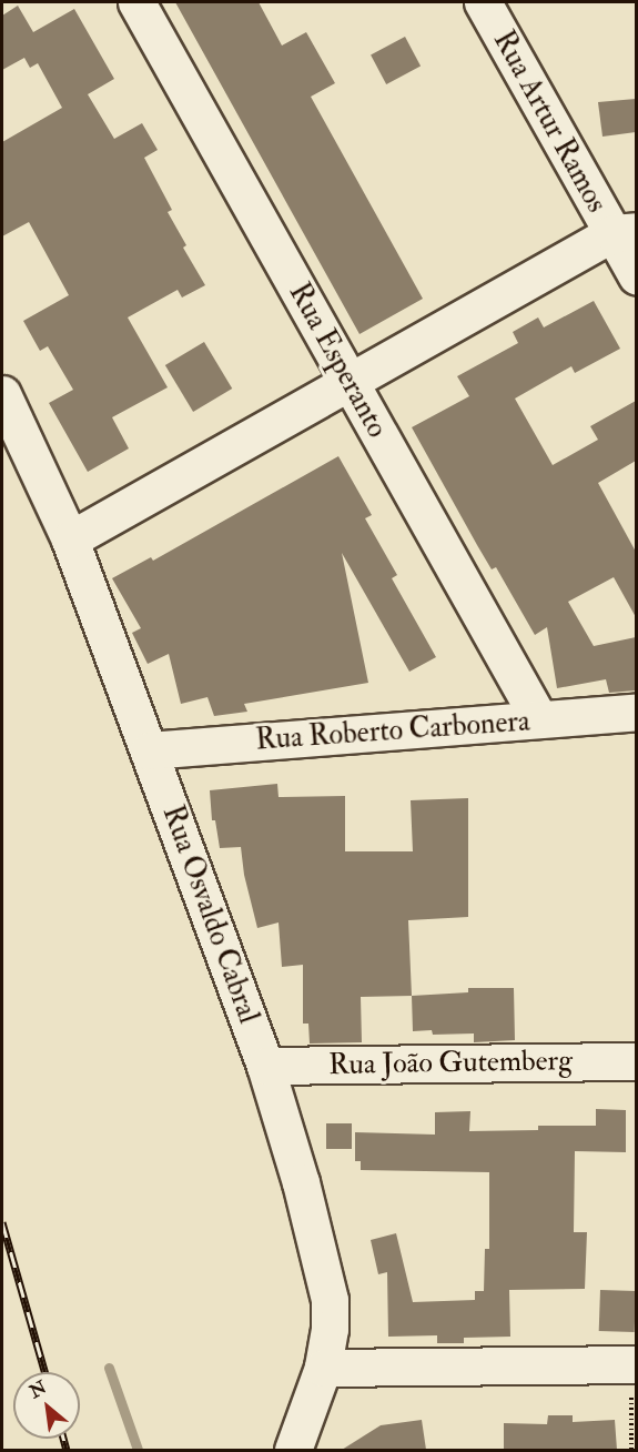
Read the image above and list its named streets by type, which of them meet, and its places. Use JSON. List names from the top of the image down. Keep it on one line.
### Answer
{"streets":{"street":["Rua Artur Ramos","Rua Esperanto","Rua Roberto Carbonera","Rua Osvaldo Cabral","Rua João Gutemberg"]},"crossings":[["Rua Esperanto","Rua Roberto Carbonera"],["Rua Roberto Carbonera","Rua Osvaldo Cabral"],["Rua Osvaldo Cabral","Rua João Gutemberg"]],"north":"top left"}
